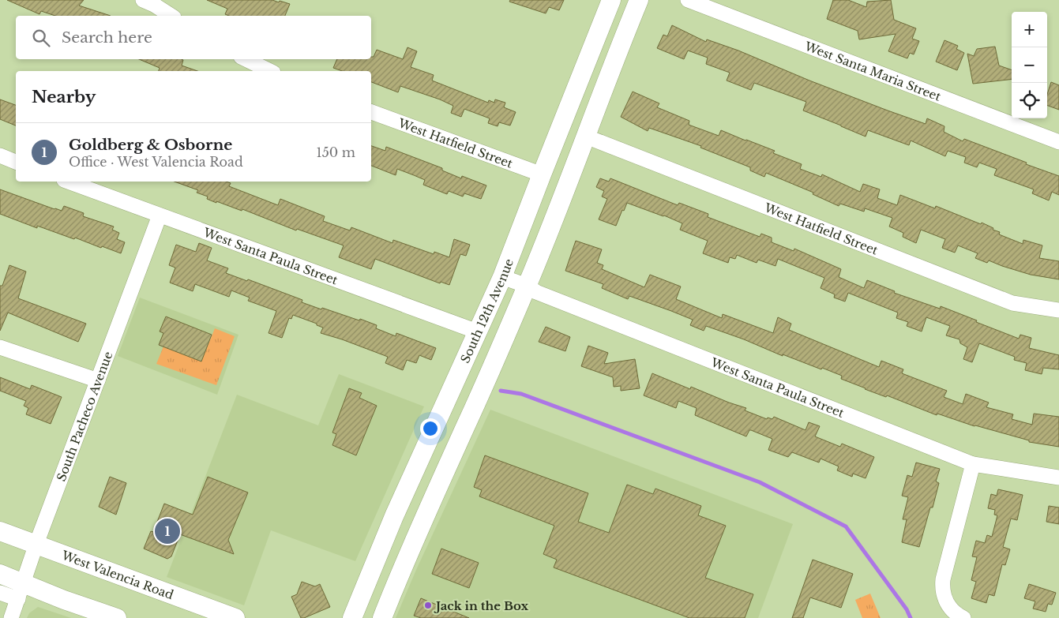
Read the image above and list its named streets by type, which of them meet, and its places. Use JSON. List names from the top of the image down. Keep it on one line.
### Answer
{"streets":{"main road":["South 12th Avenue","West Valencia Road"],"street":["West Santa Maria Street","West Hatfield Street","West Santa Paula Street","South Pacheco Avenue"]},"crossings":[["West Hatfield Street","South 12th Avenue"],["West Santa Paula Street","South 12th Avenue"],["West Santa Paula Street","South Pacheco Avenue"],["South Pacheco Avenue","West Valencia Road"]],"places":["Jack in the Box"],"page":{"map_buttons":["+","−"],"search":"Search here","heading":"Nearby","list":[{"mark":"1","name":"Goldberg & Osborne","note":"Office · West Valencia Road","value":"150 m"}],"pins":"1"}}
